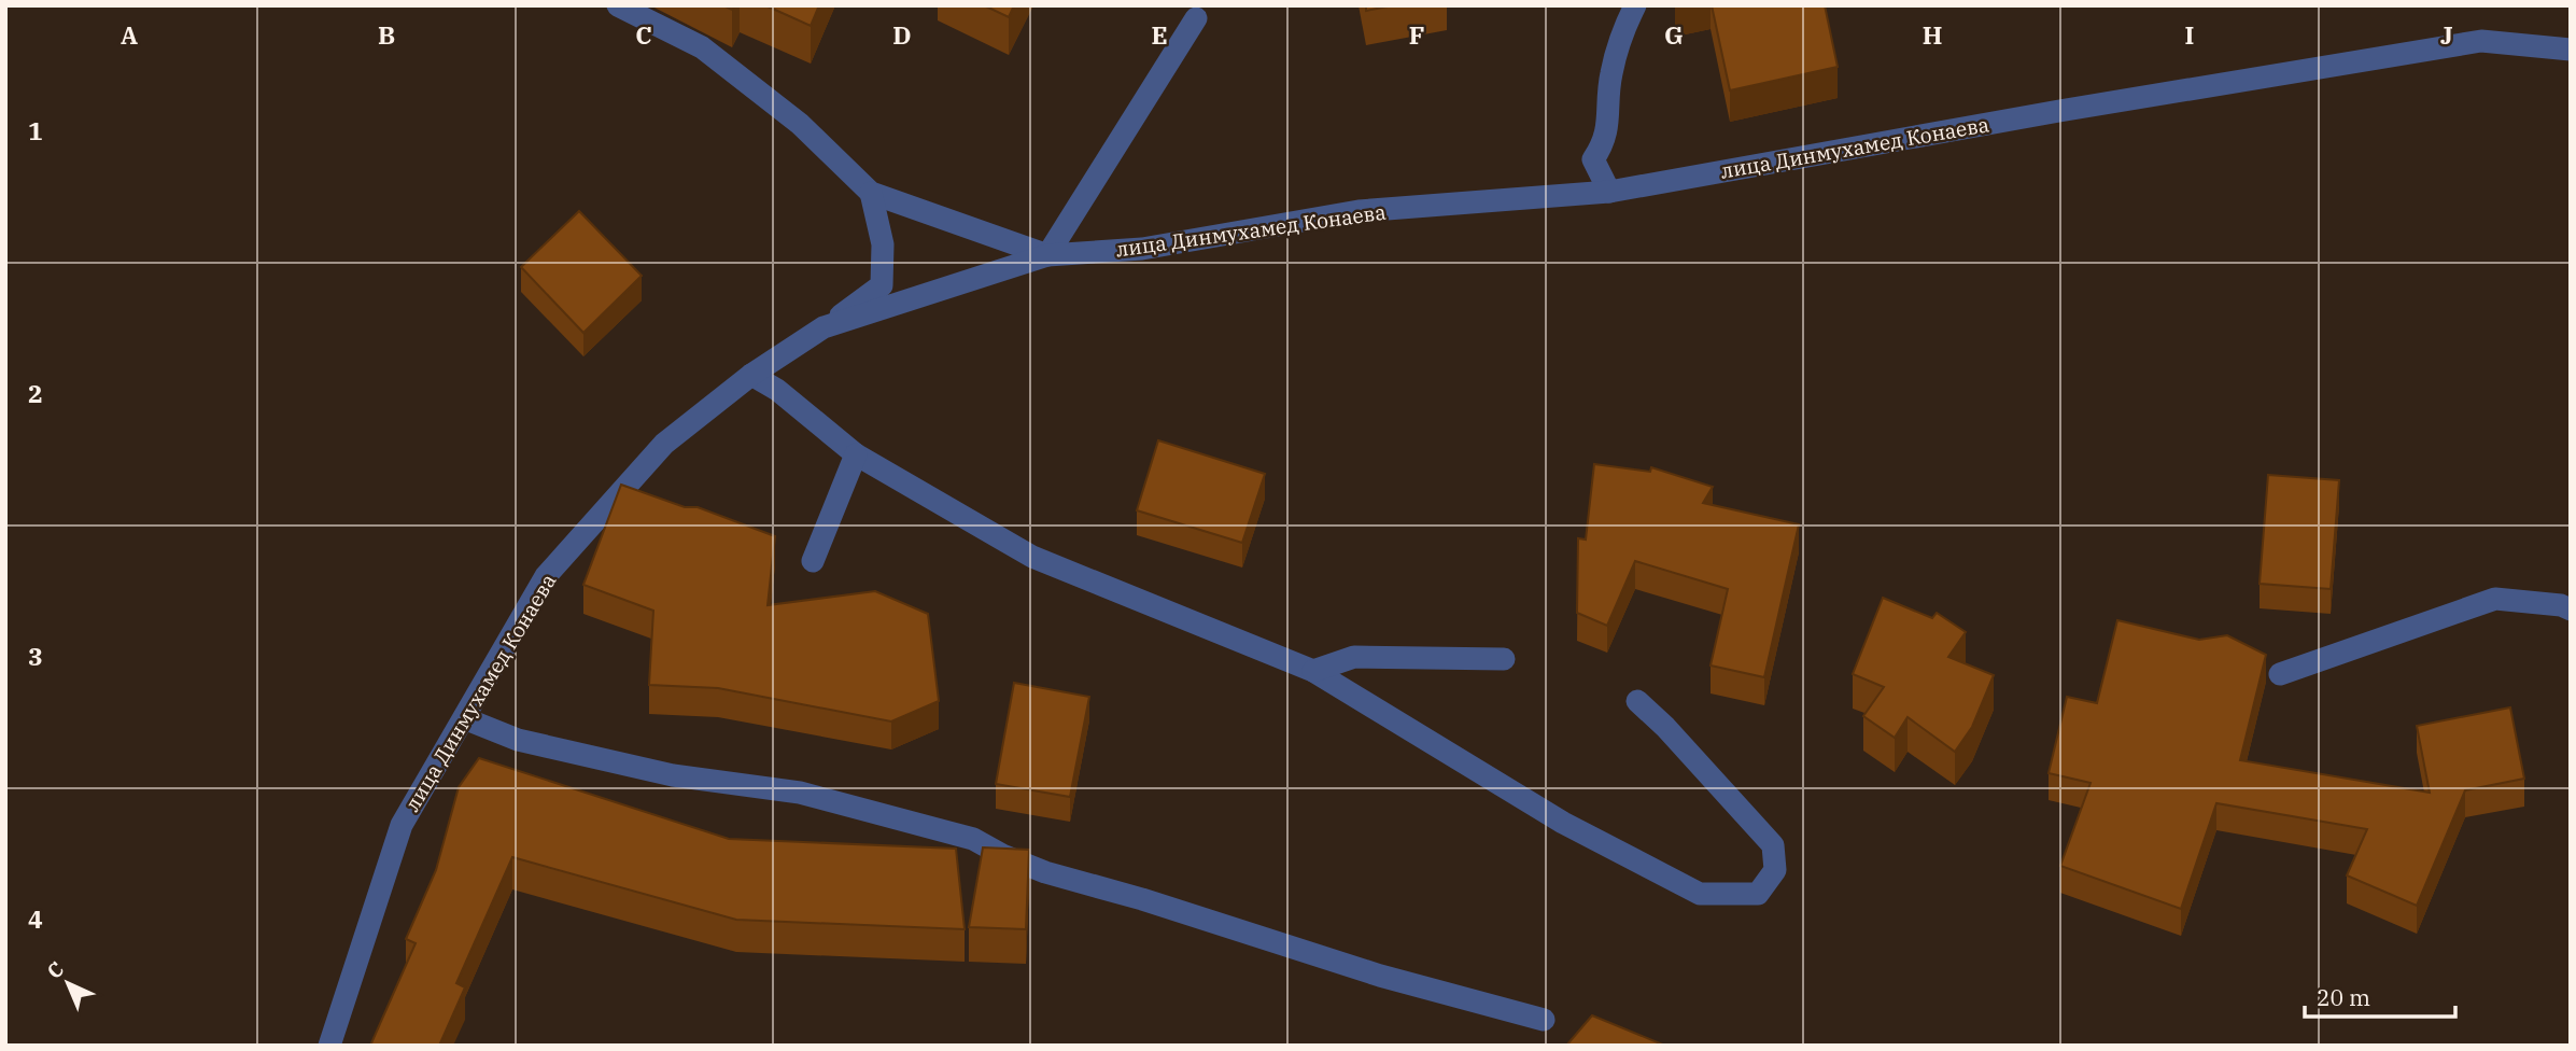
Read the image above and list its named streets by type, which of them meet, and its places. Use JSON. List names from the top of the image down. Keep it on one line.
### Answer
{"streets":{"street":["лица Динмухамед Конаева"]},"scale_bar":"20 m","north":"top left","grid":{"columns":["A","B","C","D","E","F","G","H","I","J"],"rows":["1","2","3","4"]}}
